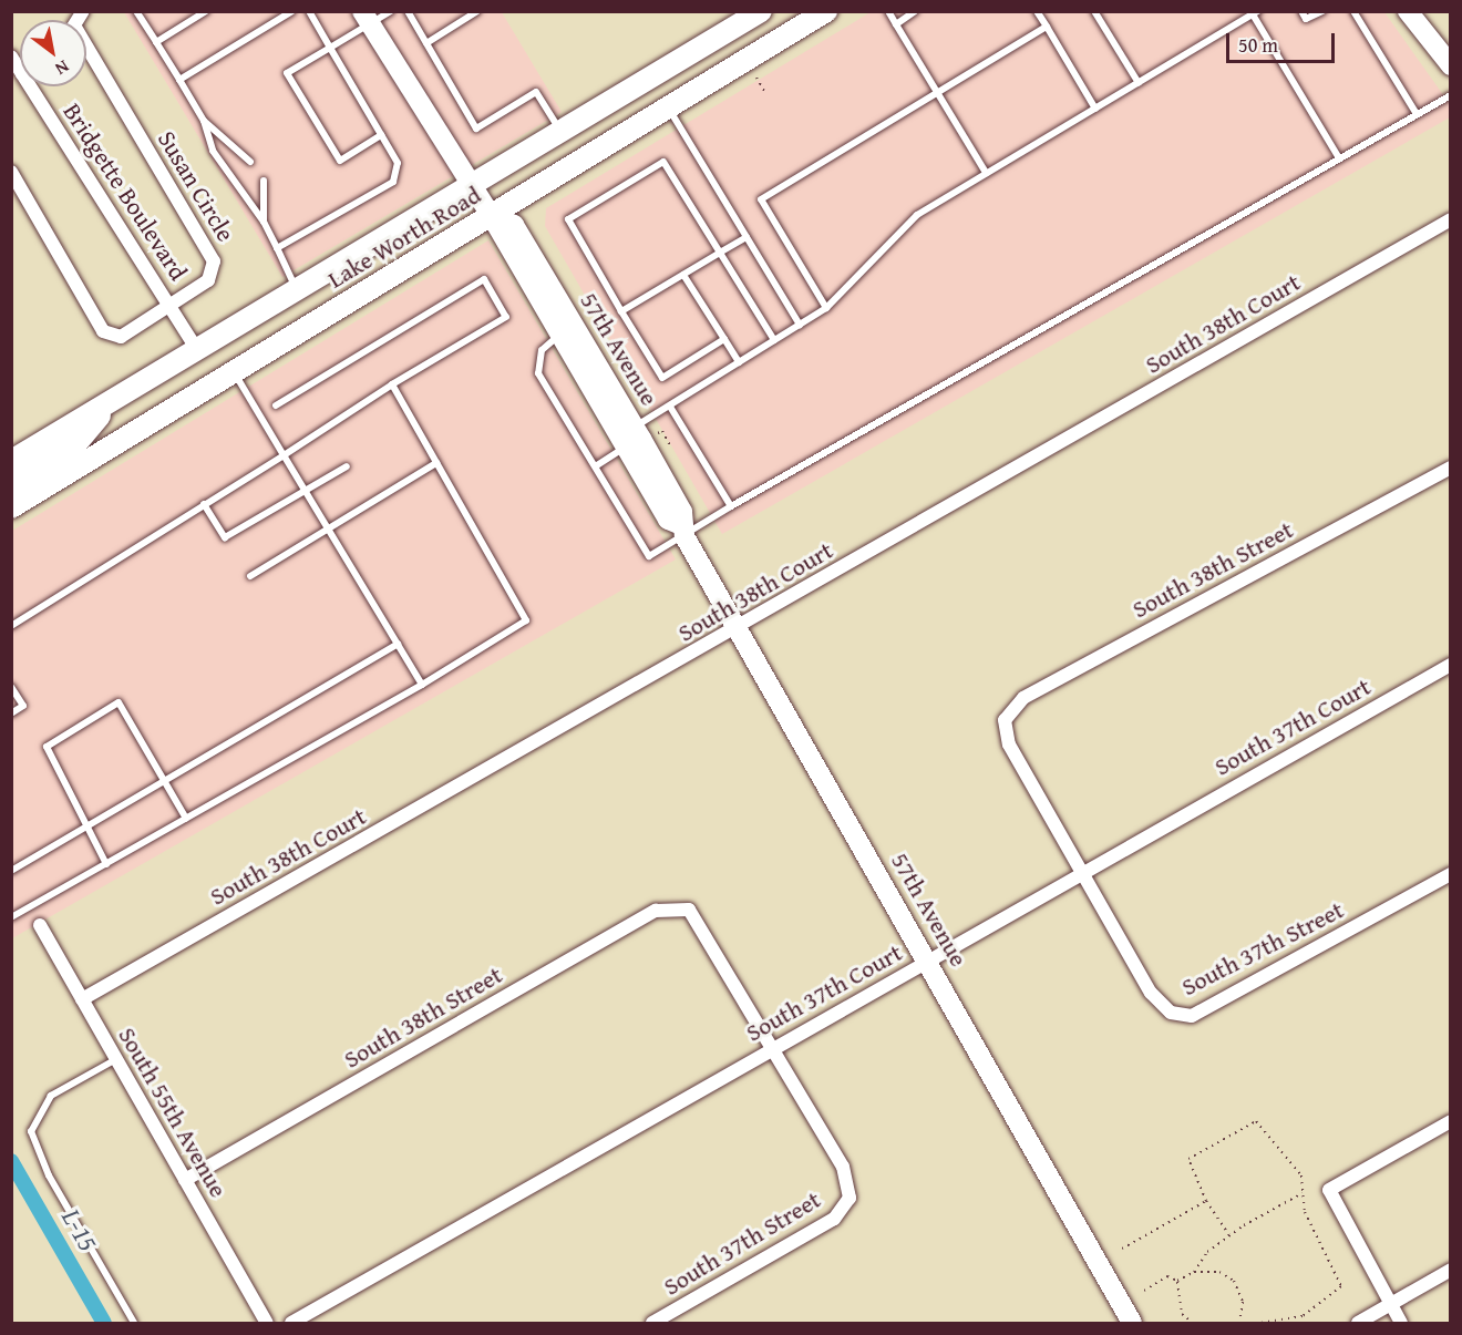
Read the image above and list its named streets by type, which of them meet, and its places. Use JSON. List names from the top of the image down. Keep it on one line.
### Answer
{"streets":{"main road":["Lake Worth Road"],"street":["Susan Circle","Bridgette Boulevard","South 38th Court","57th Avenue","South 38th Street","South 37th Court","South 37th Street","South 55th Avenue"]},"crossings":[["Susan Circle","Bridgette Boulevard"],["Bridgette Boulevard","Lake Worth Road"],["Lake Worth Road","57th Avenue"],["South 38th Court","57th Avenue"],["South 38th Court","South 55th Avenue"],["57th Avenue","South 37th Court"],["South 38th Street","South 37th Court"],["South 38th Street","South 37th Street"],["South 38th Street","South 55th Avenue"],["South 37th Court","South 37th Street"]],"water":["L-15"],"scale_bar":"50 m","north":"bottom right"}
